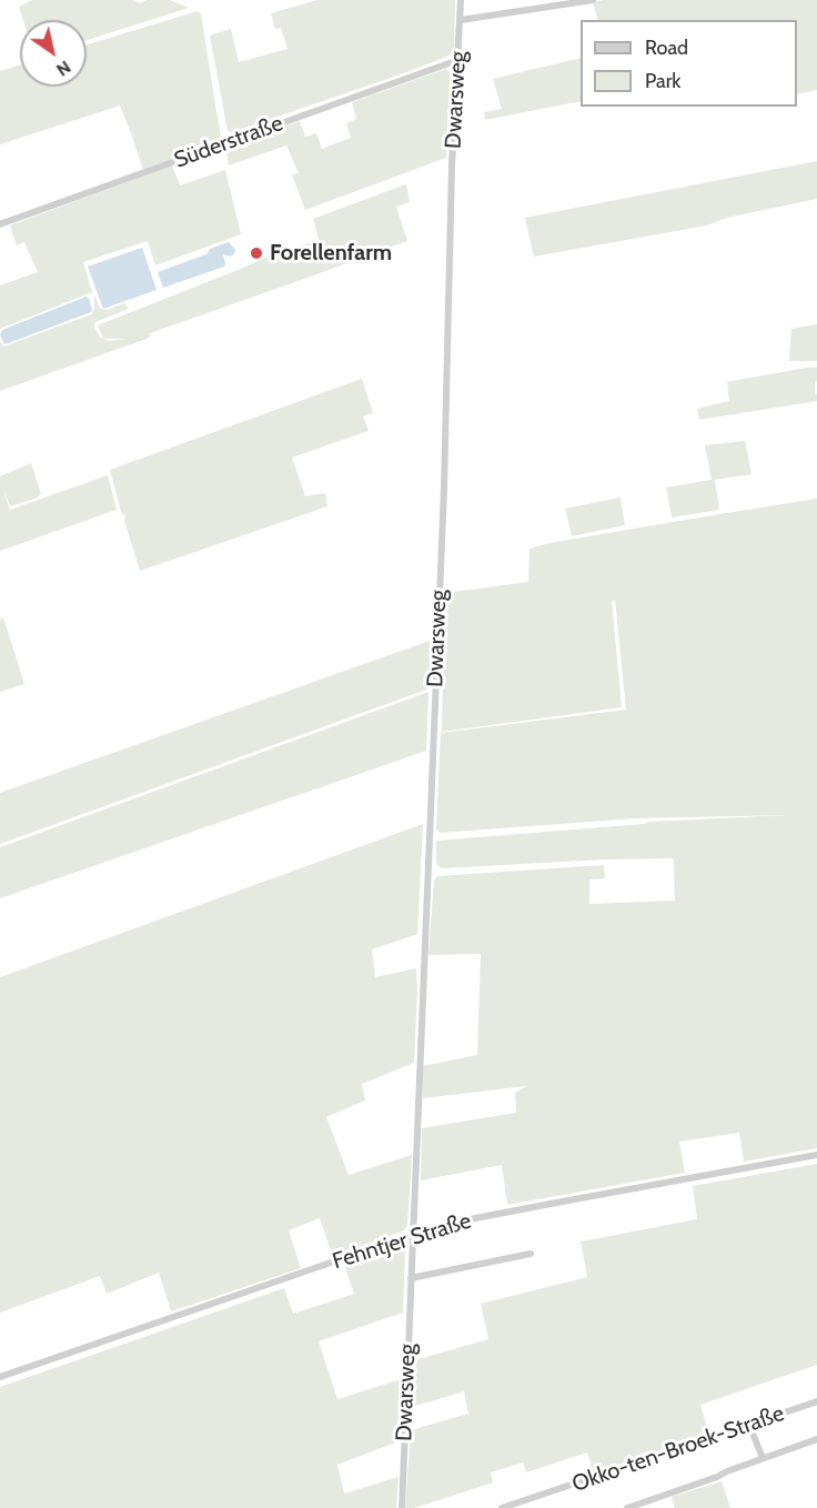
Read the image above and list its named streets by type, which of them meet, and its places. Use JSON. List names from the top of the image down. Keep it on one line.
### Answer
{"streets":{"street":["Dwarsweg","Süderstraße","Fehntjer Straße","Okko-ten-Broek-Straße"]},"crossings":[["Dwarsweg","Süderstraße"],["Dwarsweg","Fehntjer Straße"]],"places":["Forellenfarm"],"legend":["Road","Park"],"north":"bottom right"}
